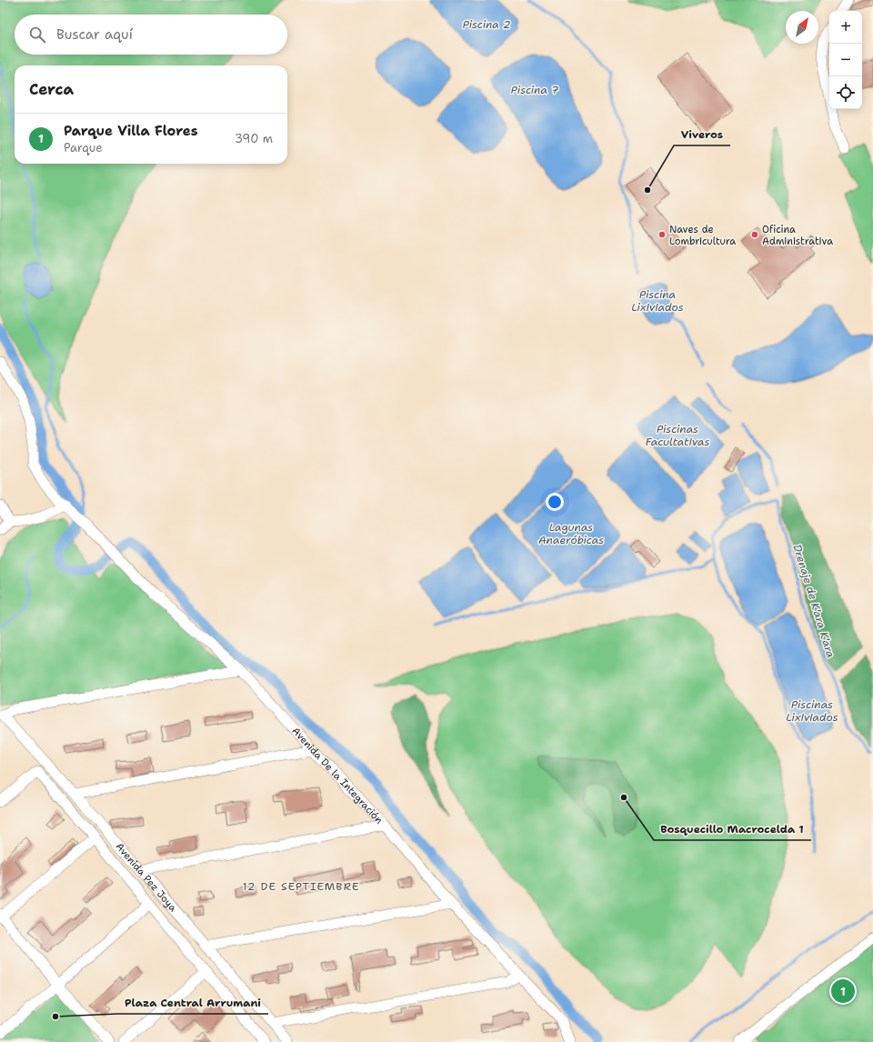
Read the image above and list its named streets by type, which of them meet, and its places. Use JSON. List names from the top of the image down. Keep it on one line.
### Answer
{"streets":{"street":["Avenida De la Integración","Avenida Pez Joya"]},"crossings":[["Avenida De la Integración","Avenida Pez Joya"]],"districts":["12 DE SEPTIEMBRE"],"water":["Piscina 2","Piscina 7","Piscina Lixiviados","Piscinas Facultativas","Lagunas Anaeróbicas","Drenaje de K'ara K'ara","Piscinas Lixiviados"],"places":["Viveros","Naves de Lombricultura","Oficina Administrativa","Bosquecillo Macrocelda 1","Plaza Central Arrumani"],"north":"top right","page":{"map_buttons":["+","−"],"search":"Buscar aquí","heading":"Cerca","list":[{"mark":"1","name":"Parque Villa Flores","note":"Parque","value":"390 m"}],"pins":"1"}}
